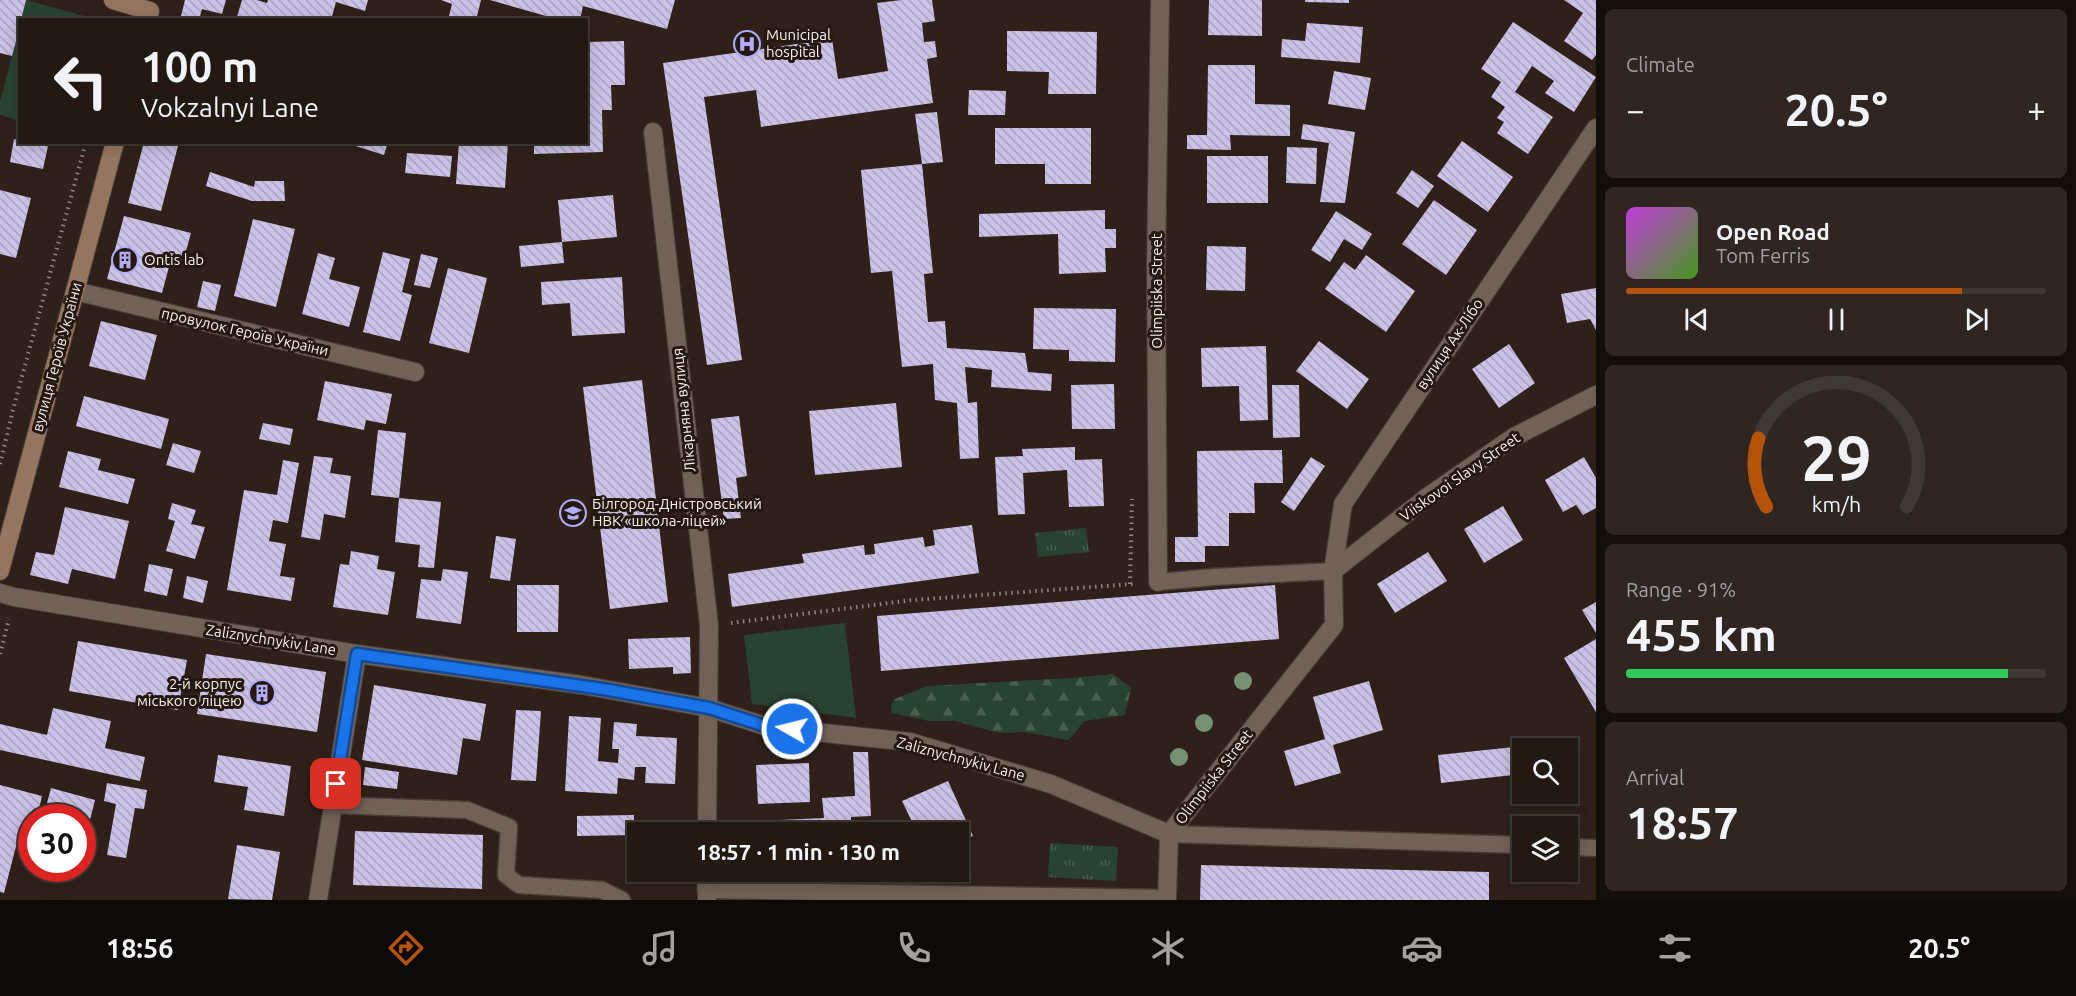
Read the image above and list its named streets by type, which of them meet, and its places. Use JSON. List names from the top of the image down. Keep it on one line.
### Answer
{"streets":{"street":["Olimpiiska Street","провулок Героїв України","вулиця Ак-Лібо","вулиця Героїв України","Лікарняна вулиця","Viiskovoi Slavy Street","Zaliznychnykiv Lane"]},"crossings":[["Olimpiiska Street","вулиця Ак-Лібо"],["Olimpiiska Street","Viiskovoi Slavy Street"],["Olimpiiska Street","Zaliznychnykiv Lane"],["провулок Героїв України","вулиця Героїв України"],["вулиця Ак-Лібо","Viiskovoi Slavy Street"],["Лікарняна вулиця","Zaliznychnykiv Lane"]],"places":{"hospital":["Municipal hospital"],"building":["Ontis lab","2-й корпус міського ліцею"],"school or university":["Білгород-Дністровський НВК «школа-ліцей»"]},"page":{"tile":["Climate",["Range · 91%","455 km"],["Arrival","18:57"]],"turn":["100 m","Vokzalnyi Lane"],"heat":["−","20.5°","+"],"song":["Open Road","Tom Ferris"],"limit":"30","trip":"18:57 · 1 min · 130 m","tabs":["18:56","20.5°"],"gauge":["29","km/h"]}}
